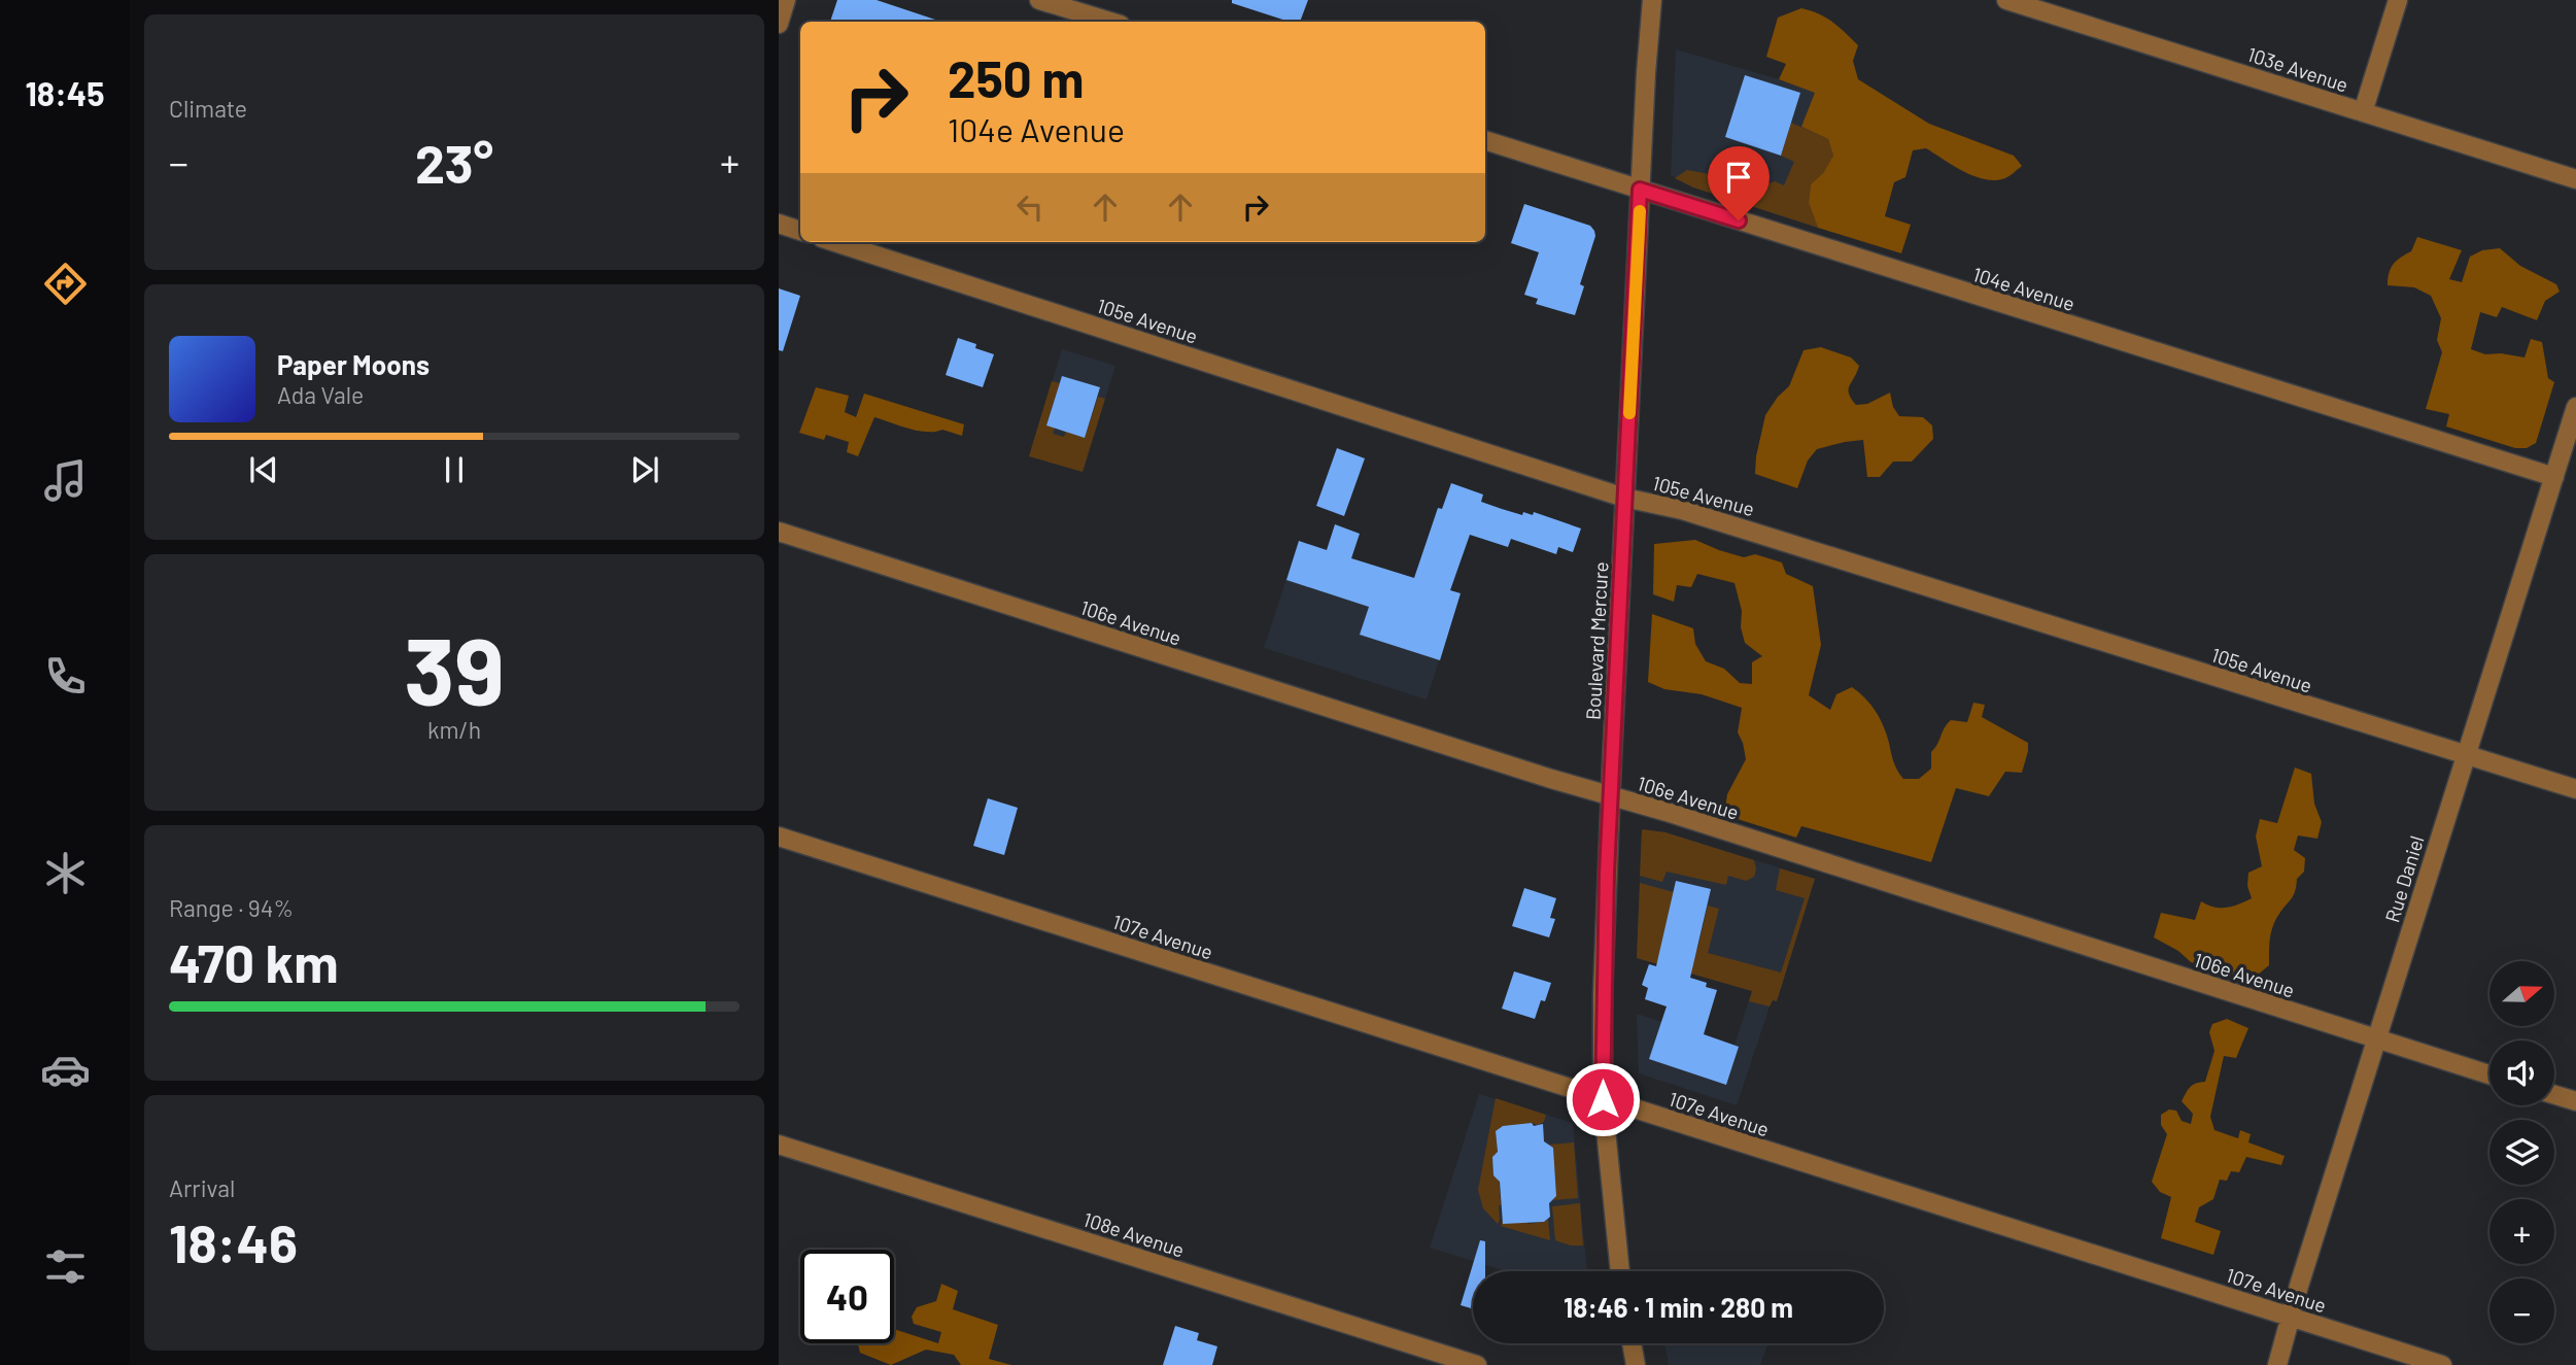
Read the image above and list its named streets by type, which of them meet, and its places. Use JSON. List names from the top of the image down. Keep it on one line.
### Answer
{"streets":{"street":["103e Avenue","104e Avenue","105e Avenue","106e Avenue","Boulevard Mercure","Rue Daniel","107e Avenue","108e Avenue"]},"crossings":[["104e Avenue","Boulevard Mercure"],["104e Avenue","Rue Daniel"],["105e Avenue","Boulevard Mercure"],["105e Avenue","Rue Daniel"],["106e Avenue","Boulevard Mercure"],["106e Avenue","Rue Daniel"],["Boulevard Mercure","107e Avenue"],["Rue Daniel","107e Avenue"]],"north":"right","page":{"tabs":"18:45","tile":["Climate",["39","km/h"],["Range · 94%","470 km"],["Arrival","18:46"]],"turn":["250 m","104e Avenue"],"heat":["−","23°","+"],"song":["Paper Moons","Ada Vale"],"map_buttons":["+","−"],"limit":"40","trip":"18:46 · 1 min · 280 m"}}
